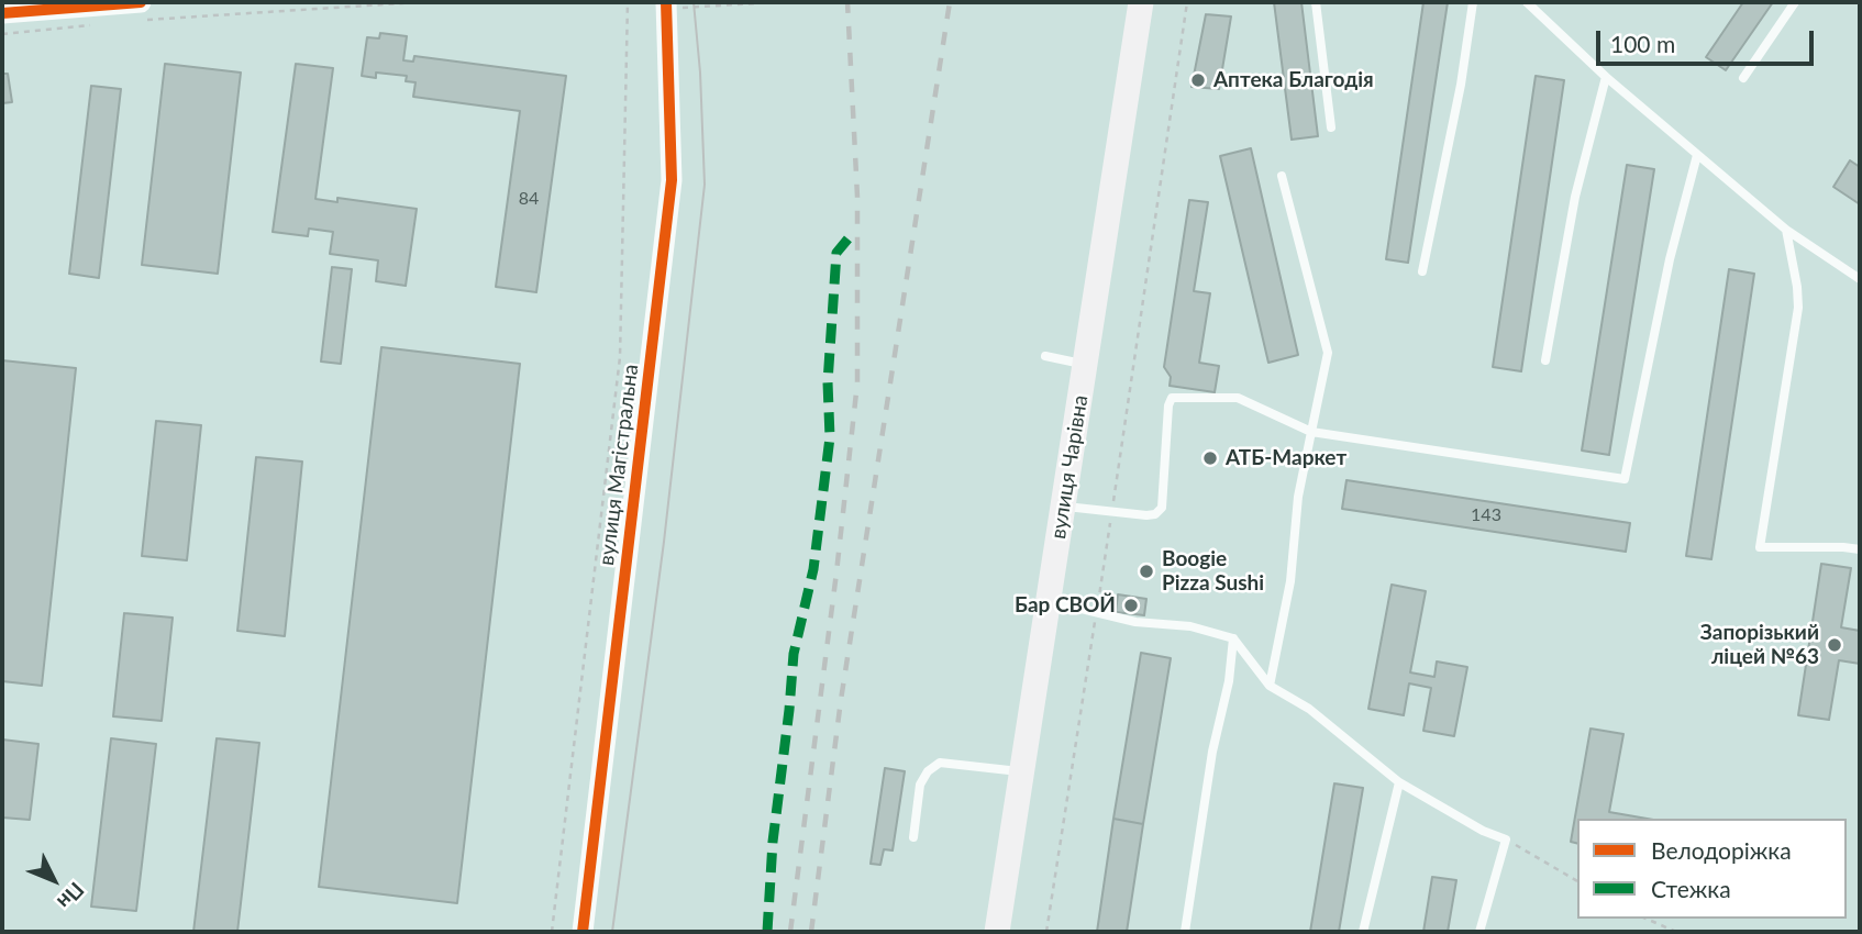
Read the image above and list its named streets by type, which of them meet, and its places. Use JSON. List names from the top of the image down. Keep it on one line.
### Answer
{"streets":{"main road":["вулиця Чарівна"],"street":["вулиця Магістральна"]},"places":["Аптека Благодія","АТБ-Маркет","Boogie Pizza Sushi","Бар СВОЙ","Запорізький ліцей №63"],"house_numbers":["84","143"],"legend":["Велодоріжка","Стежка"],"scale_bar":"100 m","north":"bottom right"}
